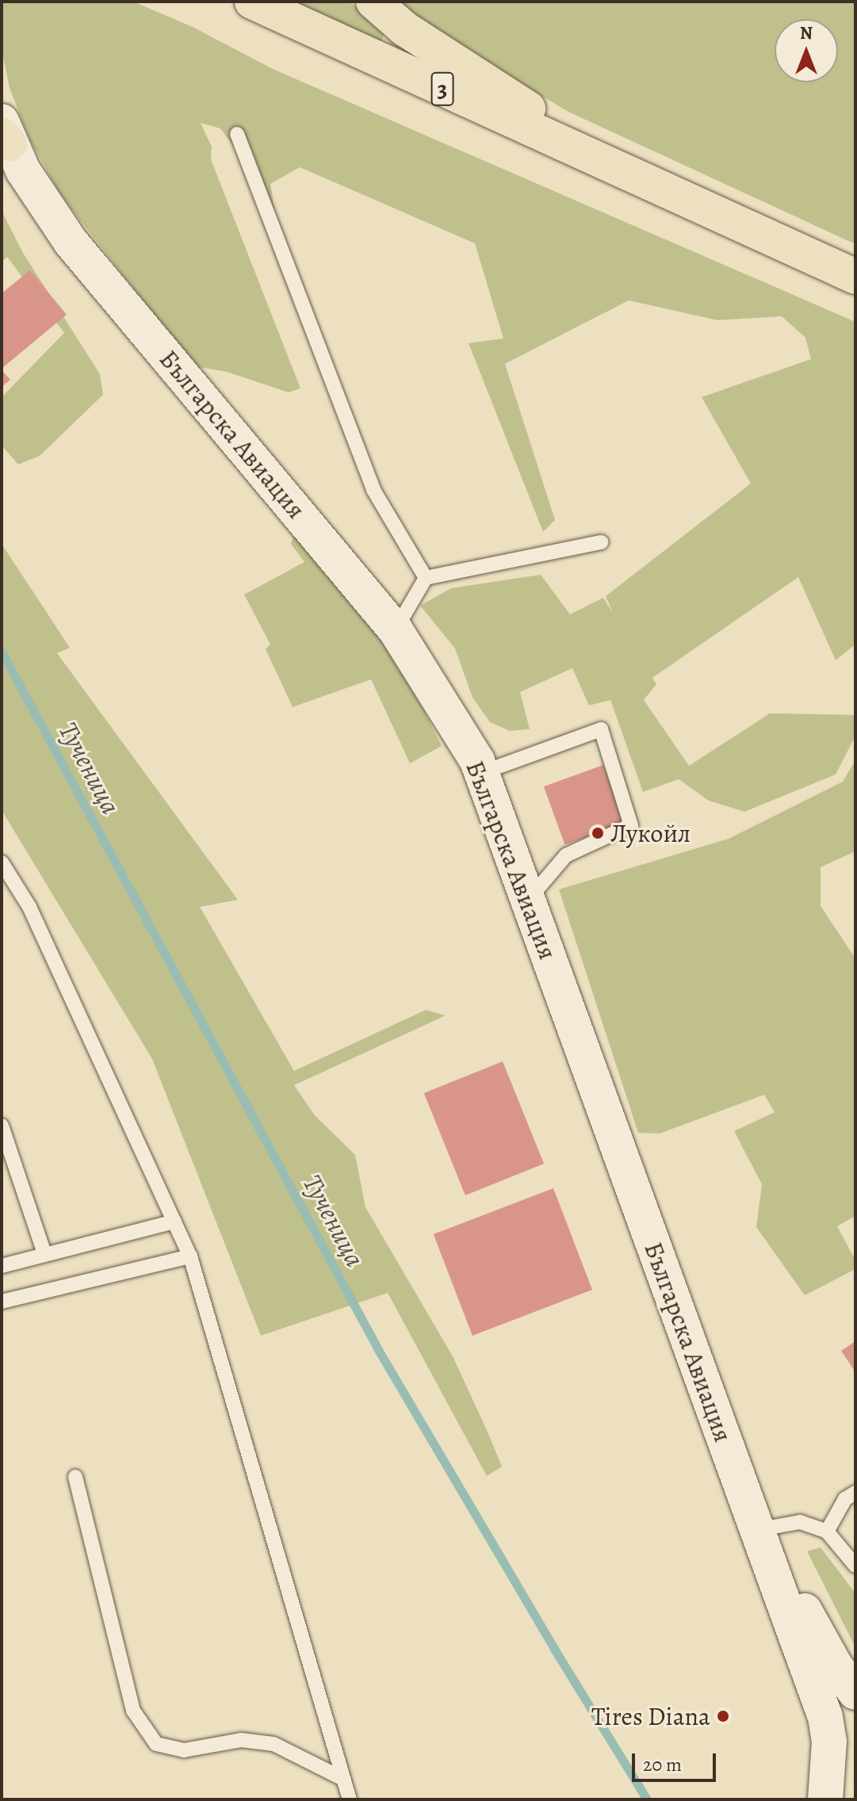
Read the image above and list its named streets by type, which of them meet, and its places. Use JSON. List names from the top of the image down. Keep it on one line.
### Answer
{"streets":{"main road":["3","Българска Авиация"]},"water":["Тученица"],"places":["Лукойл","Tires Diana"],"scale_bar":"20 m","north":"top"}
